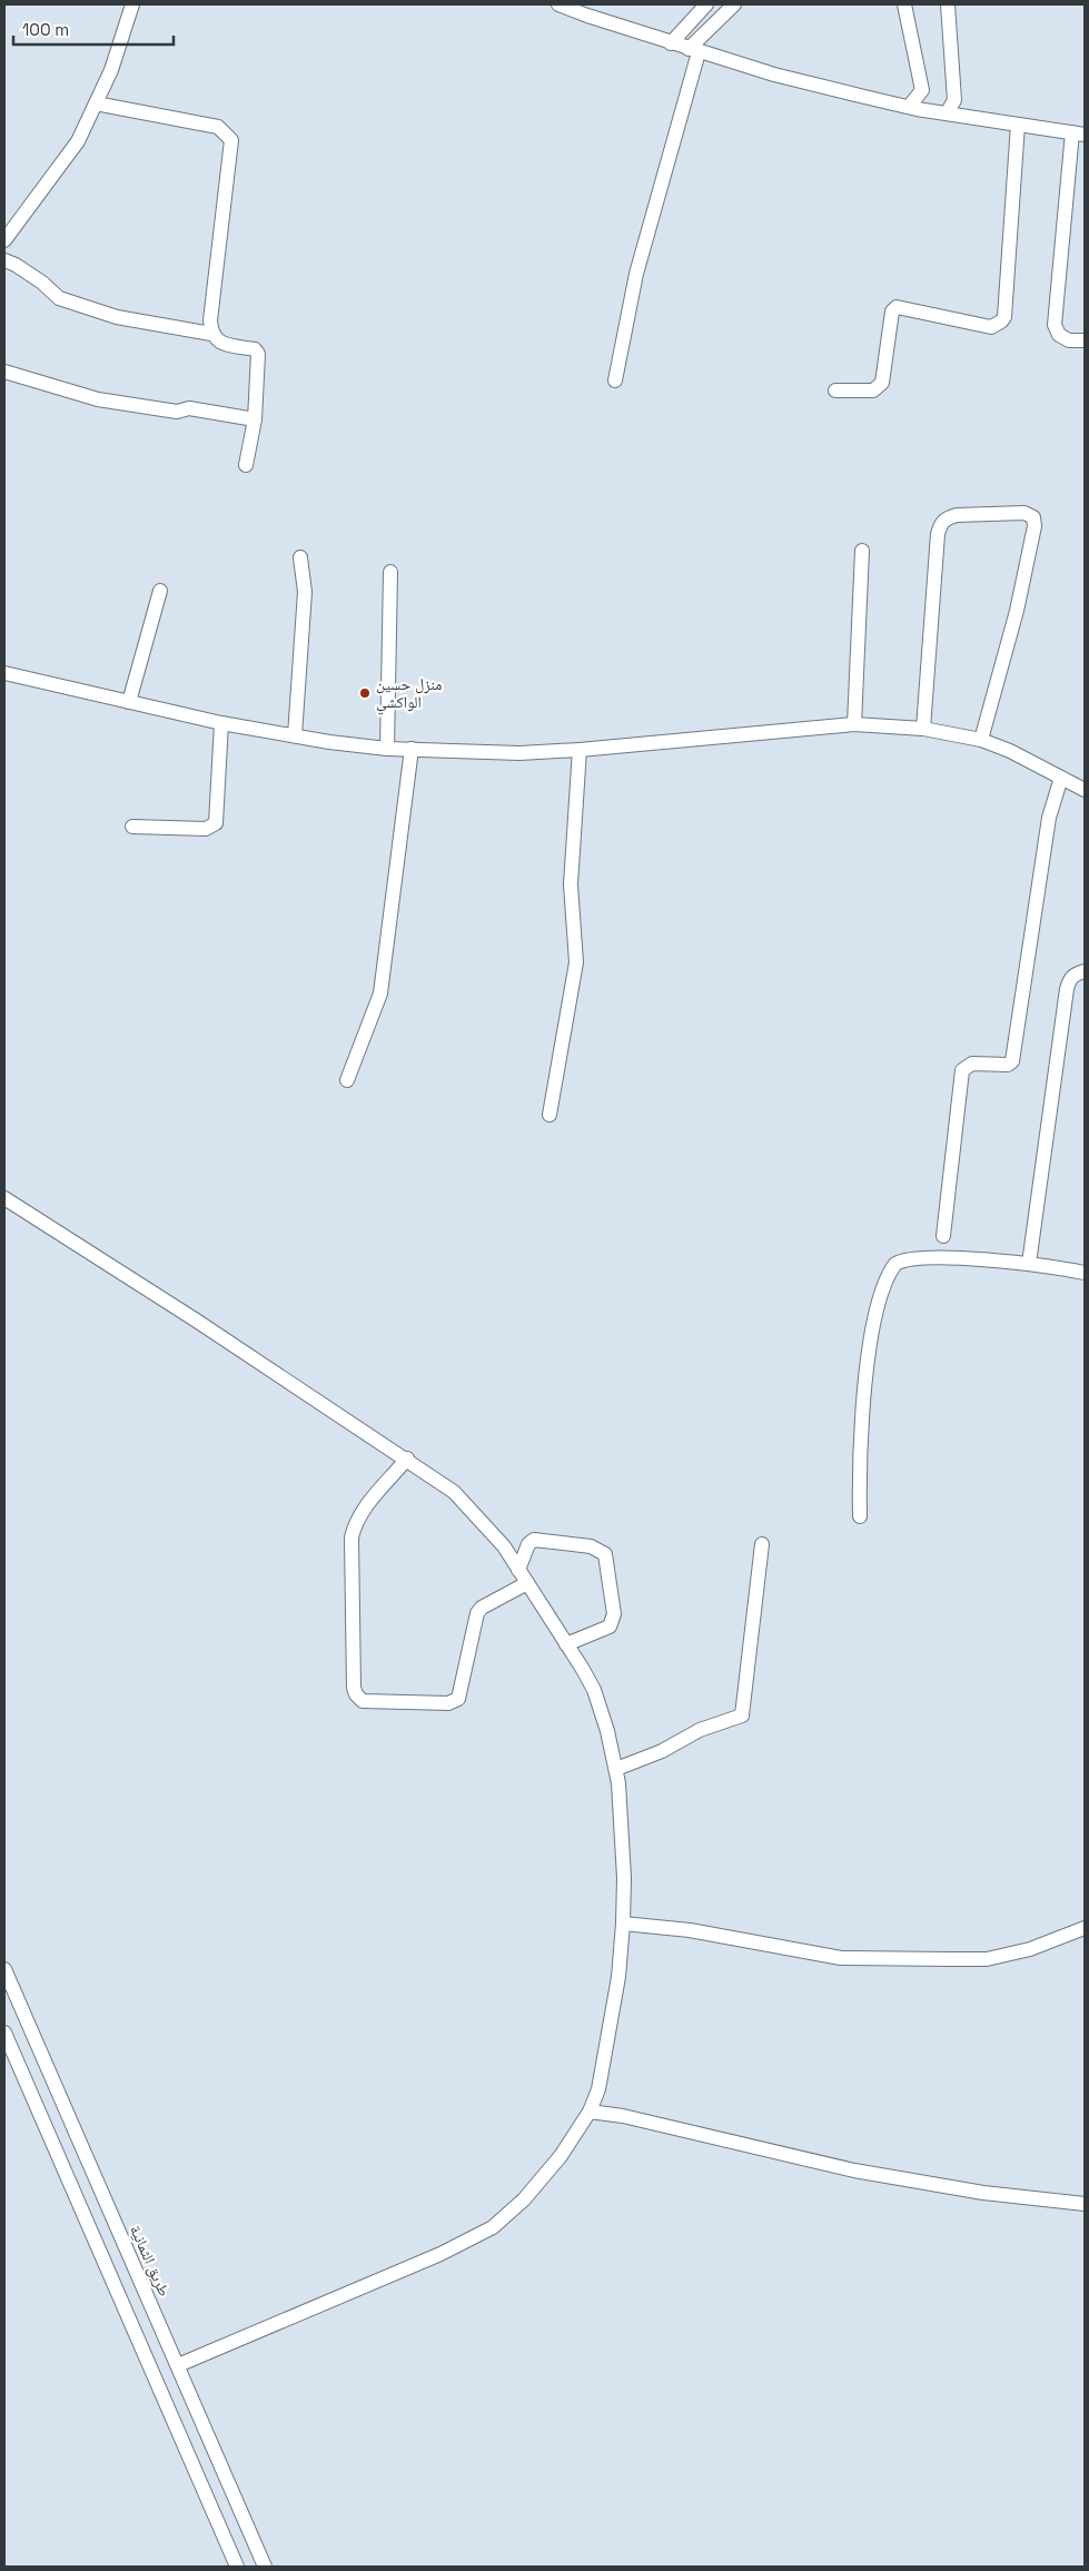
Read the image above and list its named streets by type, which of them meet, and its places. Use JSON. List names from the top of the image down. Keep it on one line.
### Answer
{"streets":{"street":["طريق الثمانية"]},"places":["منزل حسين الواكشي"],"scale_bar":"100 m"}
